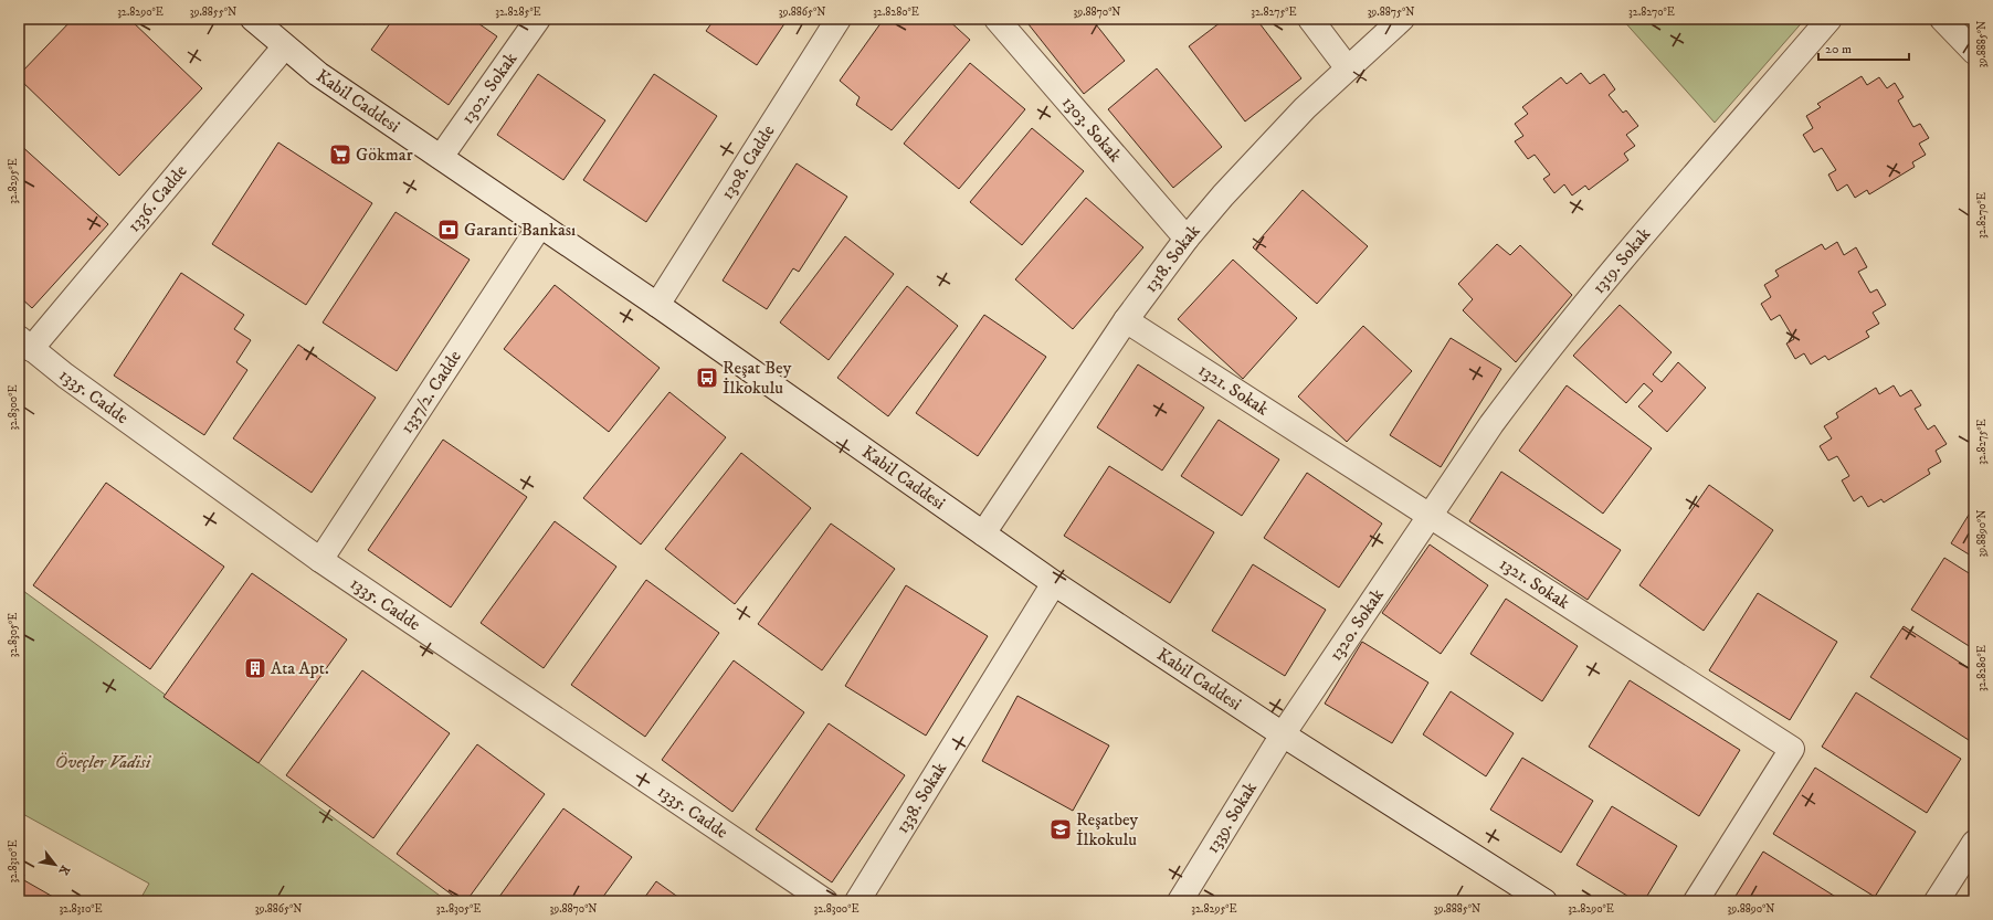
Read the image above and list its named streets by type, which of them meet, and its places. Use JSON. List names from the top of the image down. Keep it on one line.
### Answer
{"streets":{"street":["1302. Sokak","Kabil Caddesi","1303. Sokak","1308. Cadde","1336. Cadde","1318. Sokak","1319. Sokak","1321. Sokak","1337/2. Cadde","1335. Cadde","1320. Sokak","1338. Sokak","1339. Sokak"]},"crossings":[["1302. Sokak","Kabil Caddesi"],["Kabil Caddesi","1308. Cadde"],["Kabil Caddesi","1336. Cadde"],["Kabil Caddesi","1318. Sokak"],["Kabil Caddesi","1337/2. Cadde"],["Kabil Caddesi","1320. Sokak"],["Kabil Caddesi","1338. Sokak"],["Kabil Caddesi","1339. Sokak"],["1303. Sokak","1318. Sokak"],["1336. Cadde","1335. Cadde"],["1318. Sokak","1321. Sokak"],["1319. Sokak","1321. Sokak"],["1319. Sokak","1320. Sokak"],["1321. Sokak","1320. Sokak"],["1337/2. Cadde","1335. Cadde"],["1320. Sokak","1339. Sokak"]],"parks":["Öveçler Vadisi"],"places":{"supermarket":["Gökmar"],"bank":["Garanti Bankası"],"bus stop":["Reşat Bey İlkokulu"],"building":["Ata Apt."],"school or university":["Reşatbey İlkokulu"]},"scale_bar":"20 m","north":"bottom right","coordinates":["32.8290°E","39.8855°N","32.8285°E","39.8865°N","32.8280°E","39.8870°N","32.8275°E","39.8875°N","32.8270°E","39.8885°N","32.8295°E","32.8300°E","39.8890°N","32.8305°E","32.8310°E"]}
